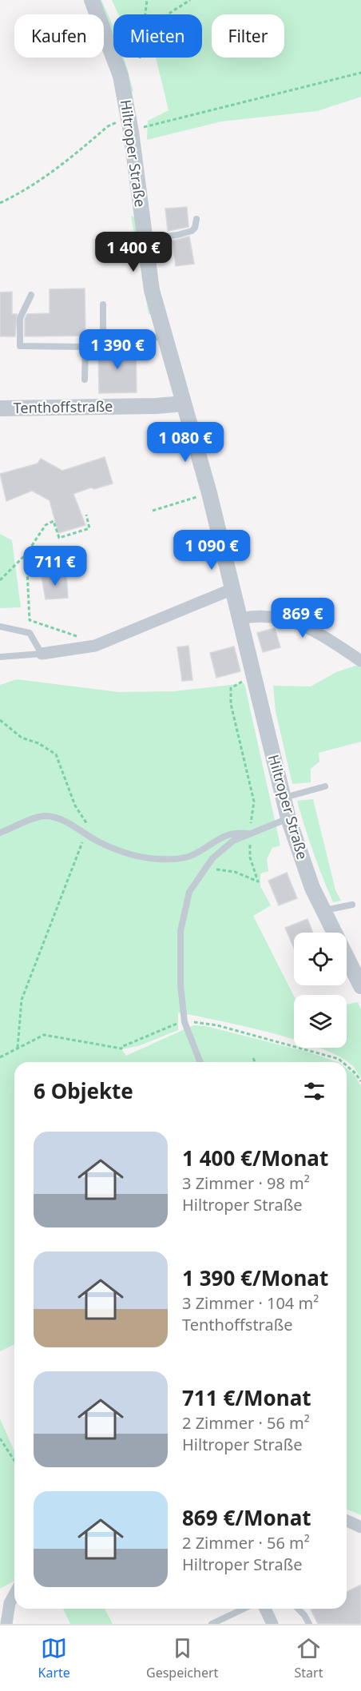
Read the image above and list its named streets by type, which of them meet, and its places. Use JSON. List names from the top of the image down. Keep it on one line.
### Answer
{"streets":{"street":["Hiltroper Straße","Tenthoffstraße"]},"crossings":[["Hiltroper Straße","Tenthoffstraße"]],"page":{"chip":["Kaufen","Mieten","Filter"],"price":["1 400 €","1 390 €","1 080 €","1 090 €","711 €","869 €"],"heading":"6 Objekte","list":[{"name":"1 400 €/Monat","note":"3 Zimmer · 98 m² · Hiltroper Straße"},{"name":"1 390 €/Monat","note":"3 Zimmer · 104 m² · Tenthoffstraße"},{"name":"711 €/Monat","note":"2 Zimmer · 56 m² · Hiltroper Straße"},{"name":"869 €/Monat","note":"2 Zimmer · 56 m² · Hiltroper Straße"}],"tabs":["Karte","Gespeichert","Start"]}}
